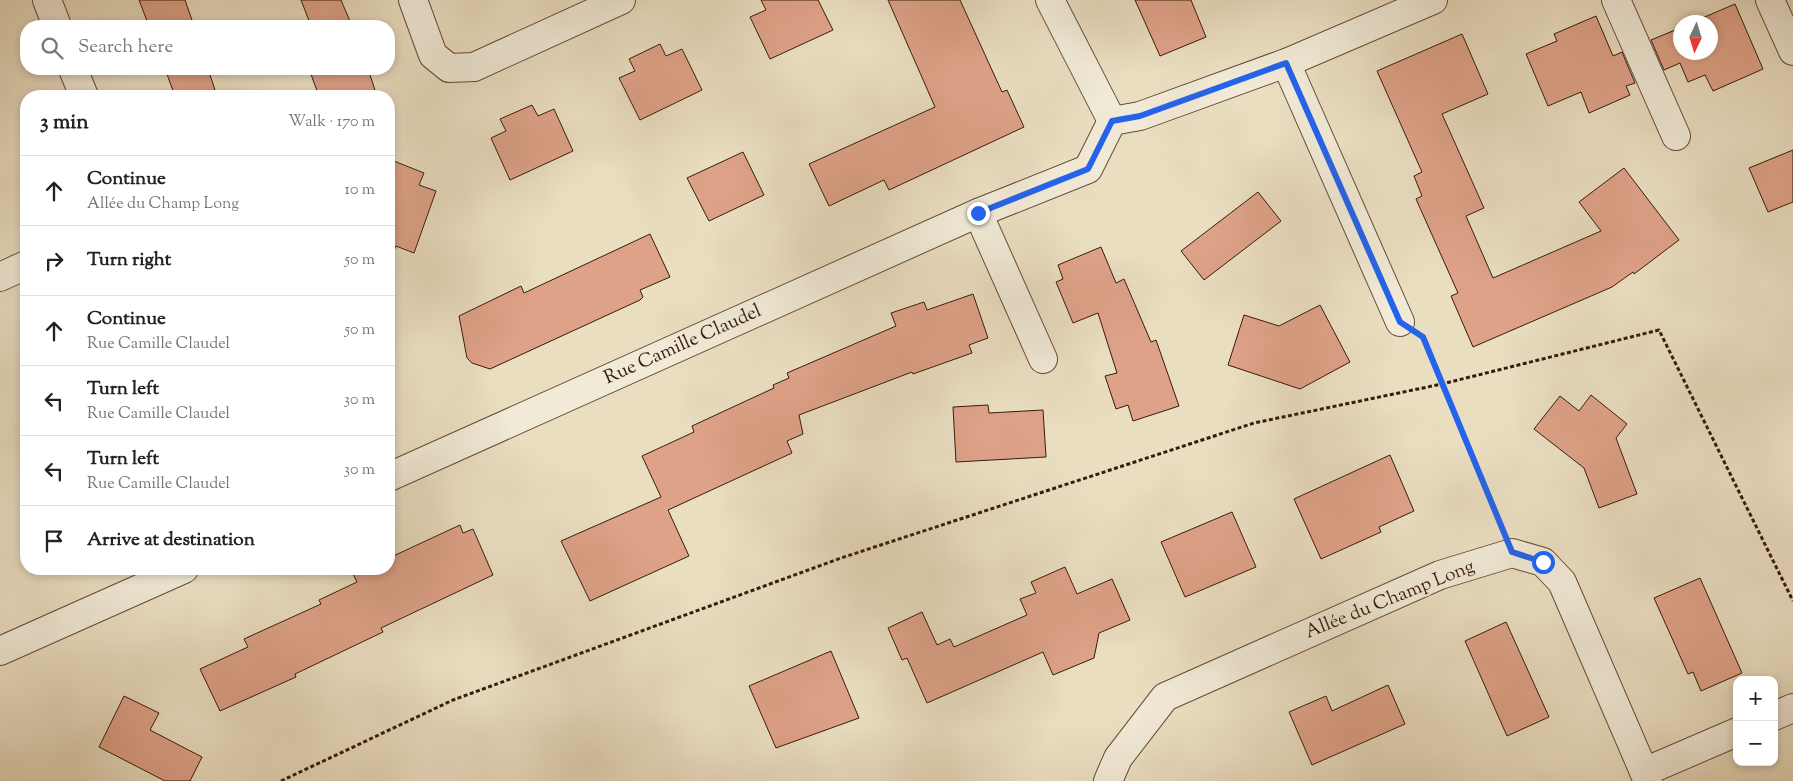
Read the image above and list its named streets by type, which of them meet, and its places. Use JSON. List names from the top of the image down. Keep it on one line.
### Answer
{"streets":{"street":["Rue Camille Claudel","Allée du Champ Long"]},"north":"bottom","page":{"search":"Search here","heading":["3 min","Walk · 170 m"],"list":[["Continue","Allée du Champ Long","10 m"],["Turn right","50 m"],["Continue","Rue Camille Claudel","50 m"],["Turn left","Rue Camille Claudel","30 m"],["Turn left","Rue Camille Claudel","30 m"],"Arrive at destination"],"map_buttons":["+","−"]}}
